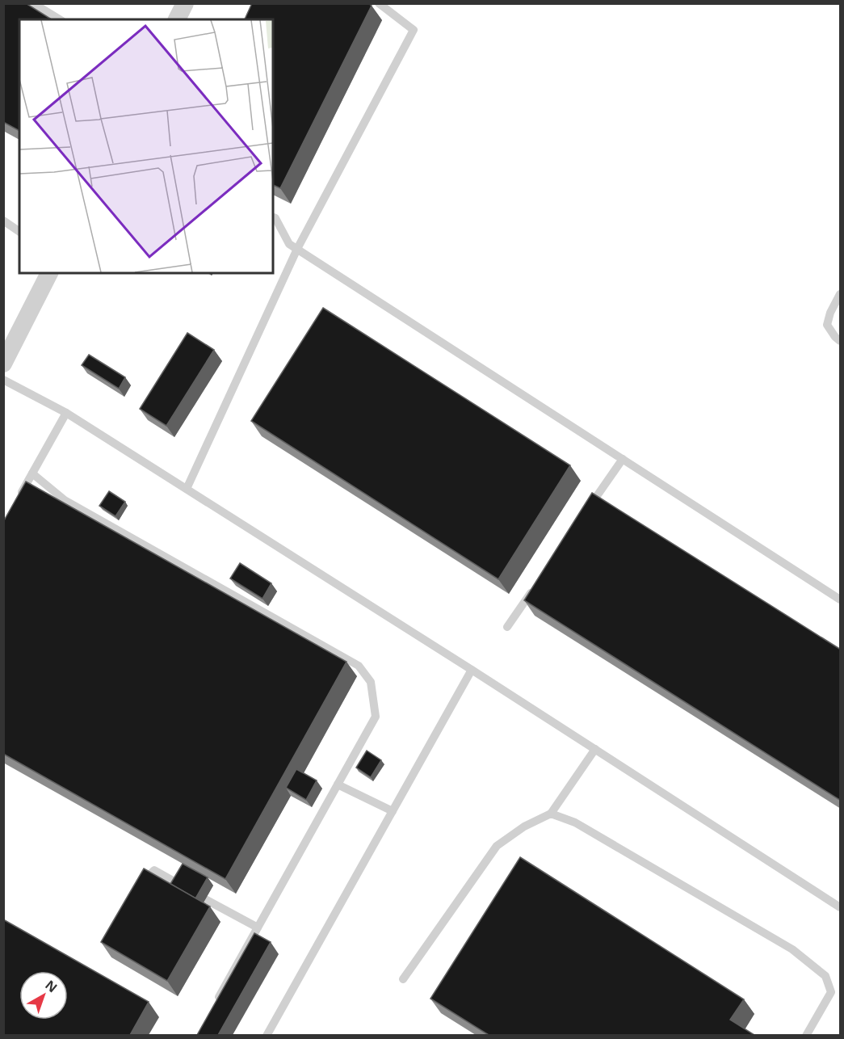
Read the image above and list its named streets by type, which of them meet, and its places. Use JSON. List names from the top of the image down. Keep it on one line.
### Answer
{"north":"top right"}
